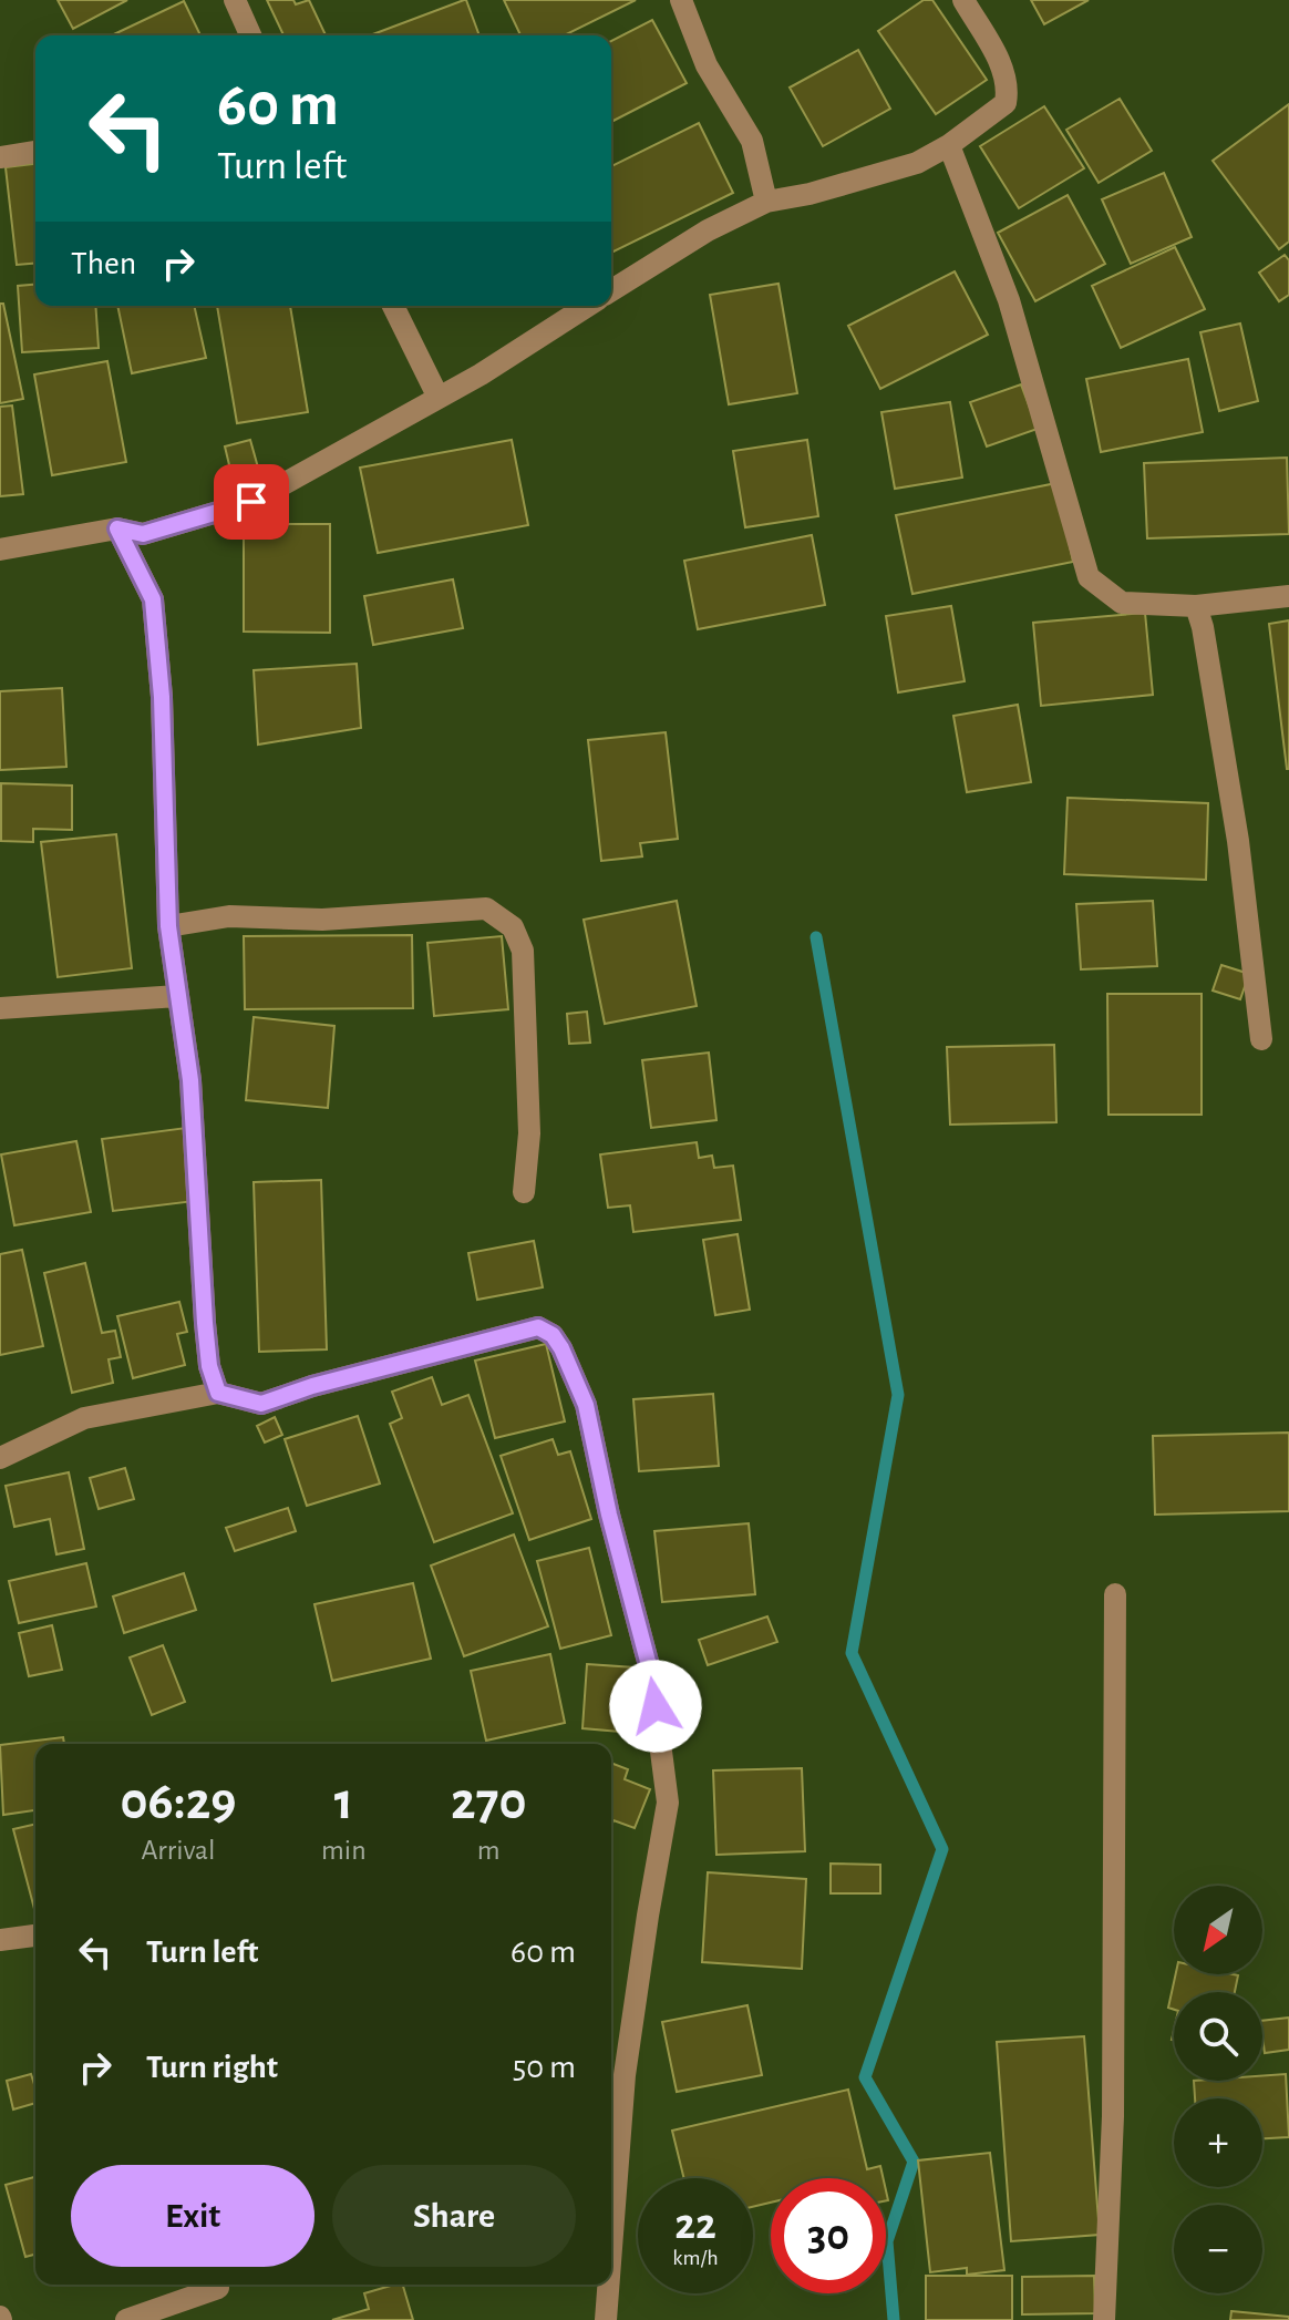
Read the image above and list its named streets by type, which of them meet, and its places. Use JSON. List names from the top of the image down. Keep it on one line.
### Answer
{"north":"bottom left","page":{"turn":["60 m","Turn left"],"then":"Then","eta":["06:29","Arrival","1","min","270","m"],"map_buttons":["+","−"],"list":[{"name":"Turn left","value":"60 m"},{"name":"Turn right","value":"50 m"}],"buttons":["Exit","Share"],"speed":"22 km/h","limit":"30"}}
